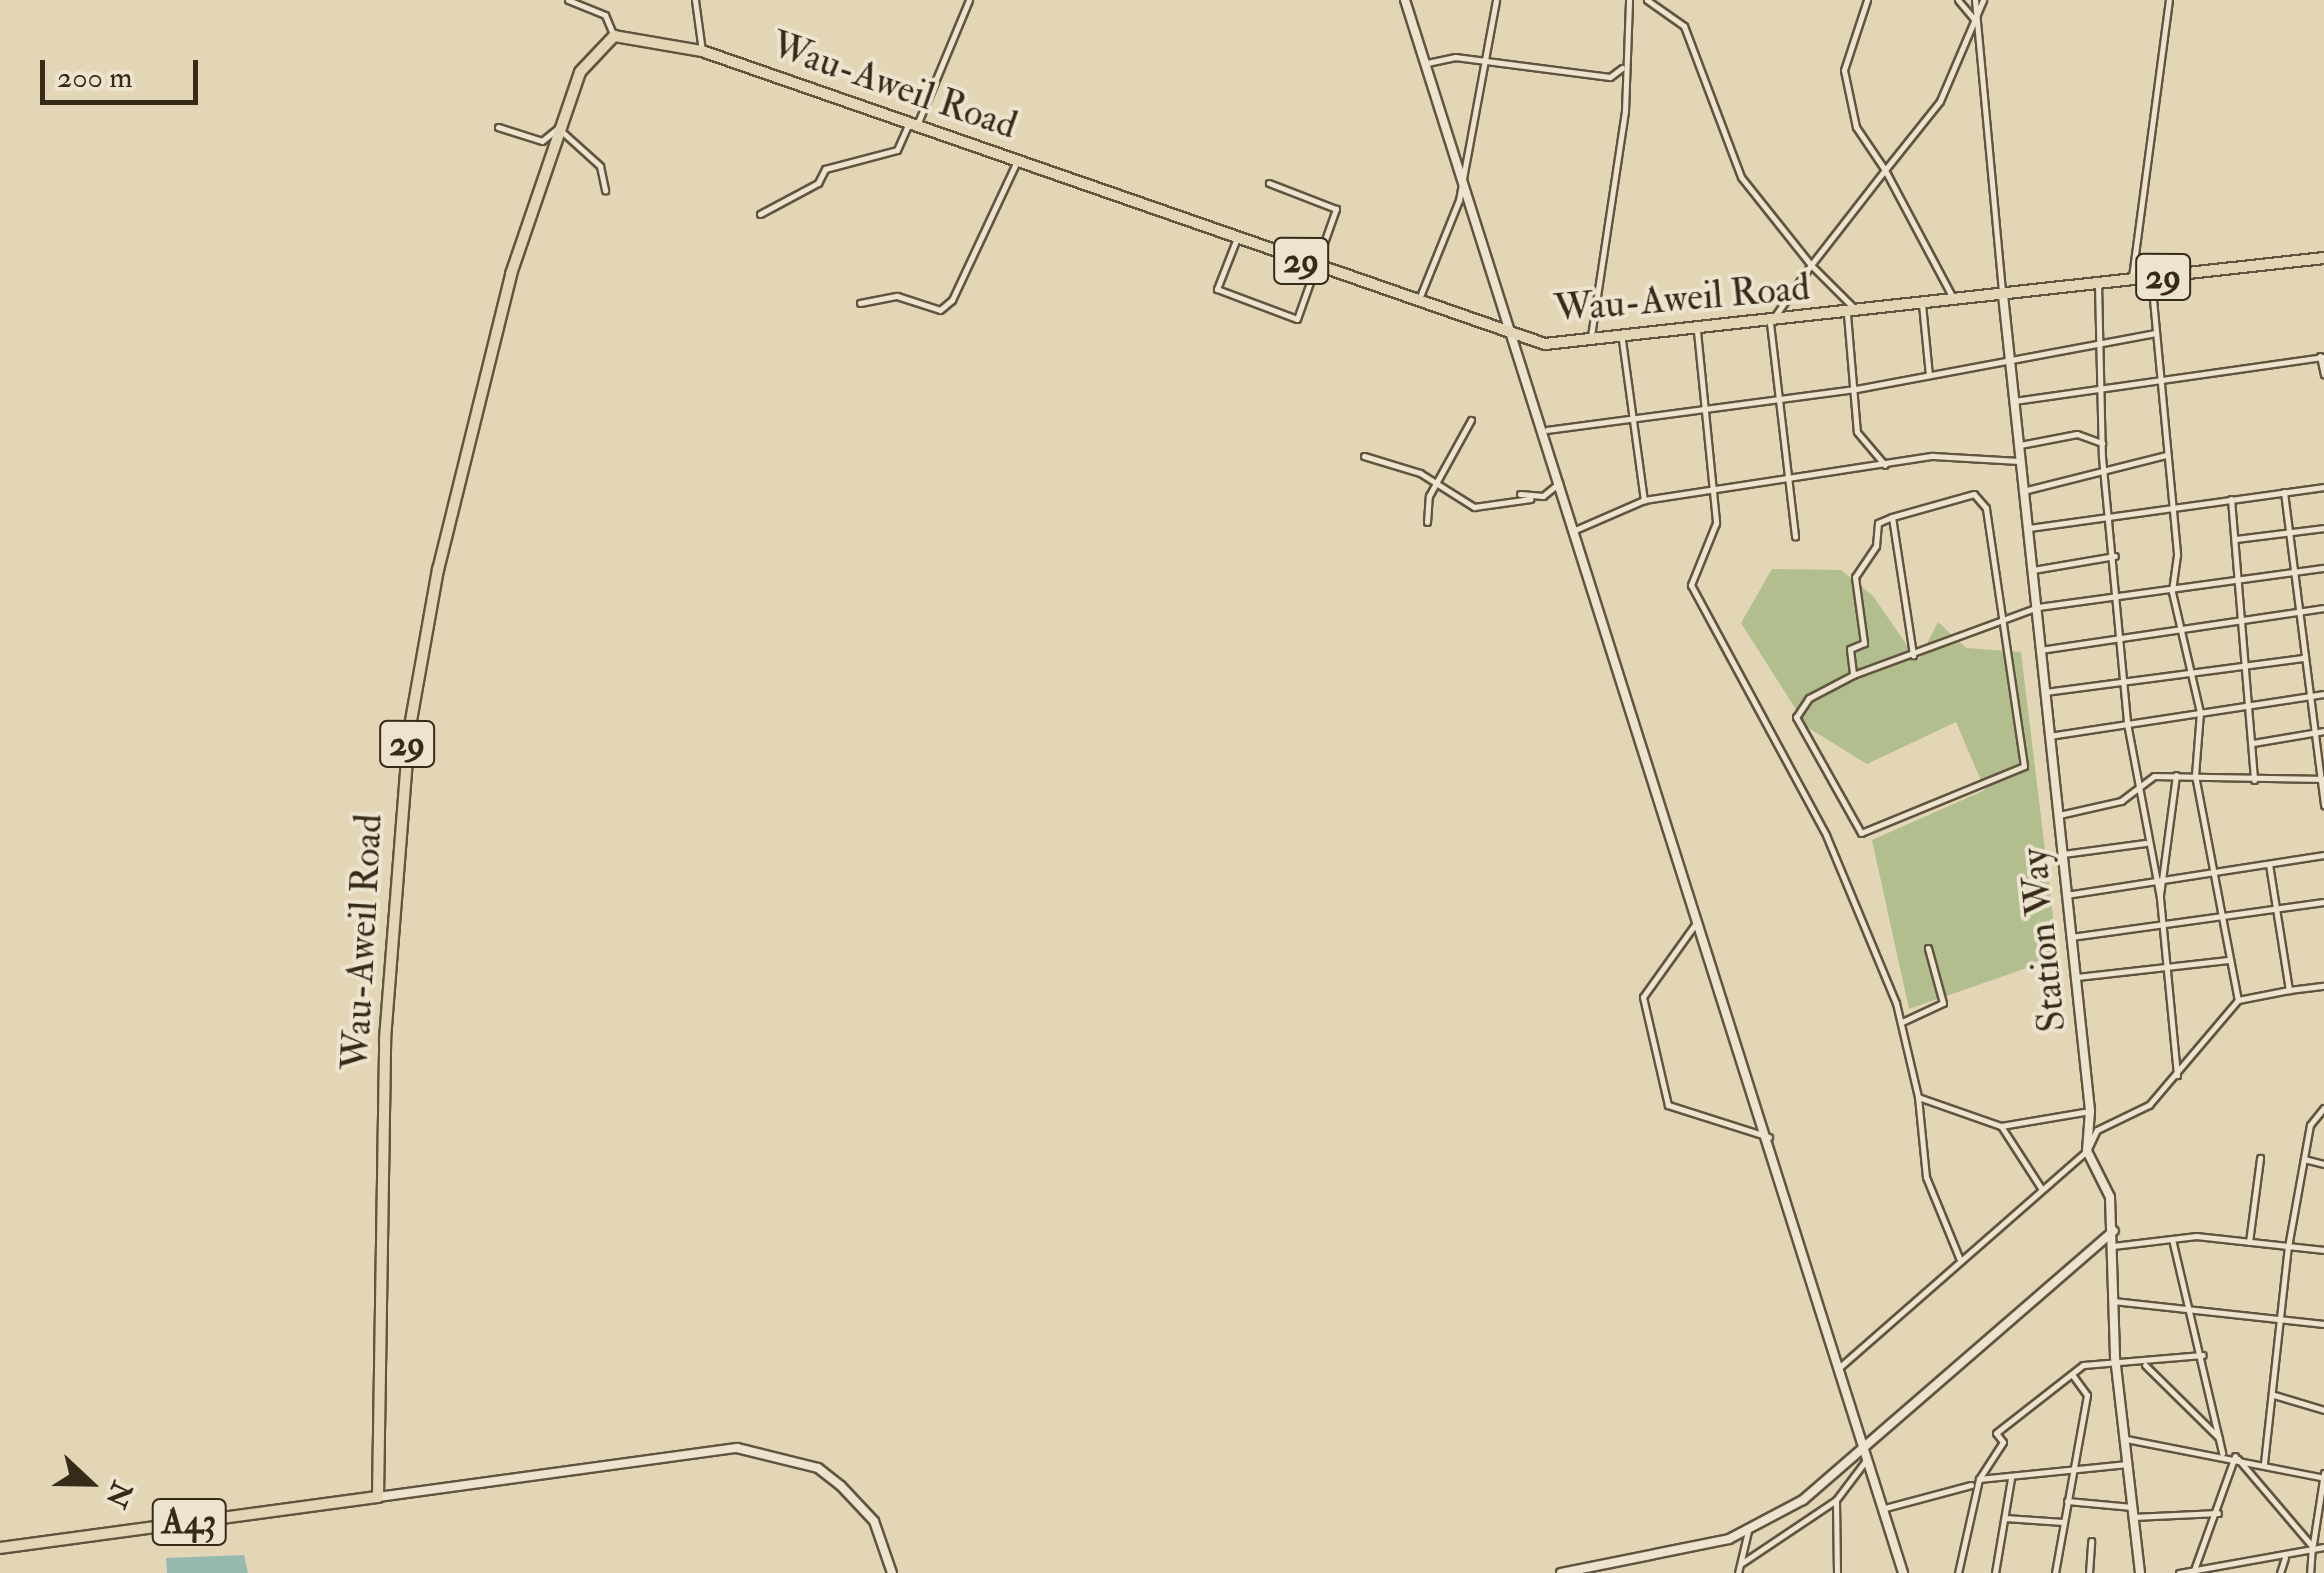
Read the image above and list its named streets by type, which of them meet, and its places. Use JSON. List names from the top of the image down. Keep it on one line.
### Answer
{"streets":{"main road":["Wau-Aweil Road","29","A43"],"street":["Station Way"]},"crossings":[["Wau-Aweil Road","Station Way"],["Wau-Aweil Road","A43"]],"scale_bar":"200 m","north":"right"}
